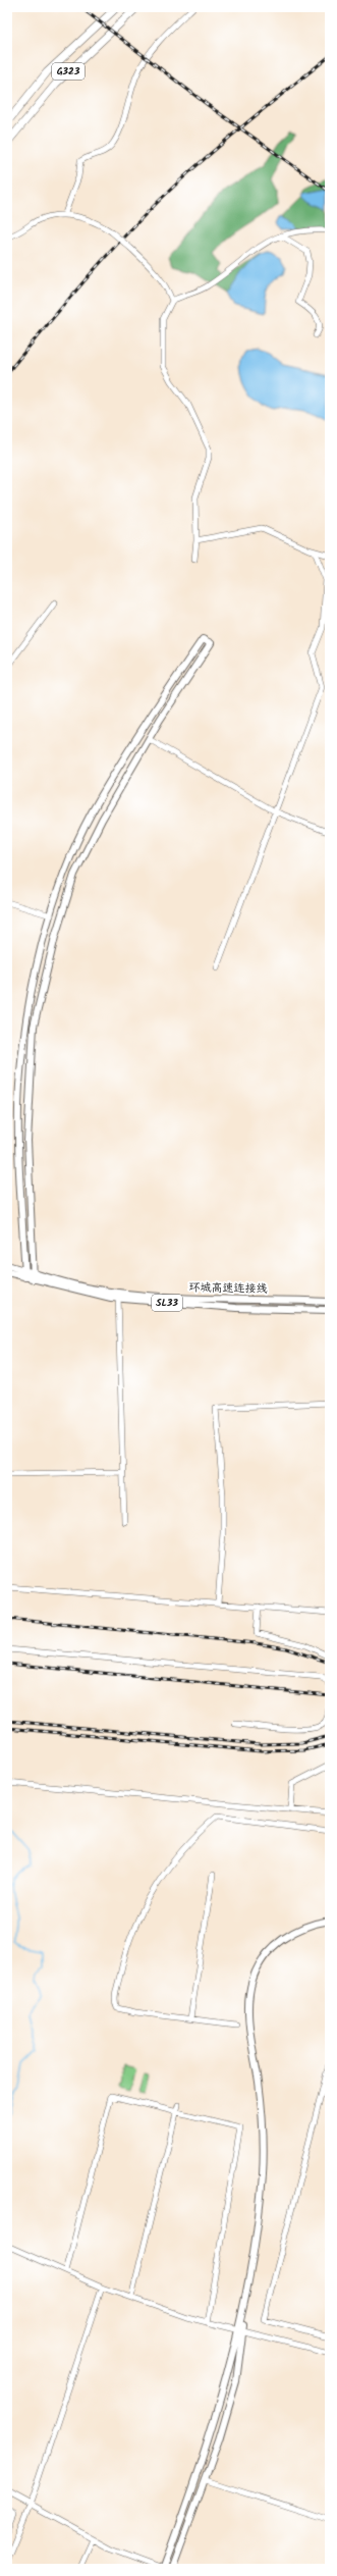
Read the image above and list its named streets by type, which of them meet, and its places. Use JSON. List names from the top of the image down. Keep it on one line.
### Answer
{"streets":{"highway":["G323"],"main road":["环城高速连接线","SL33"]}}
